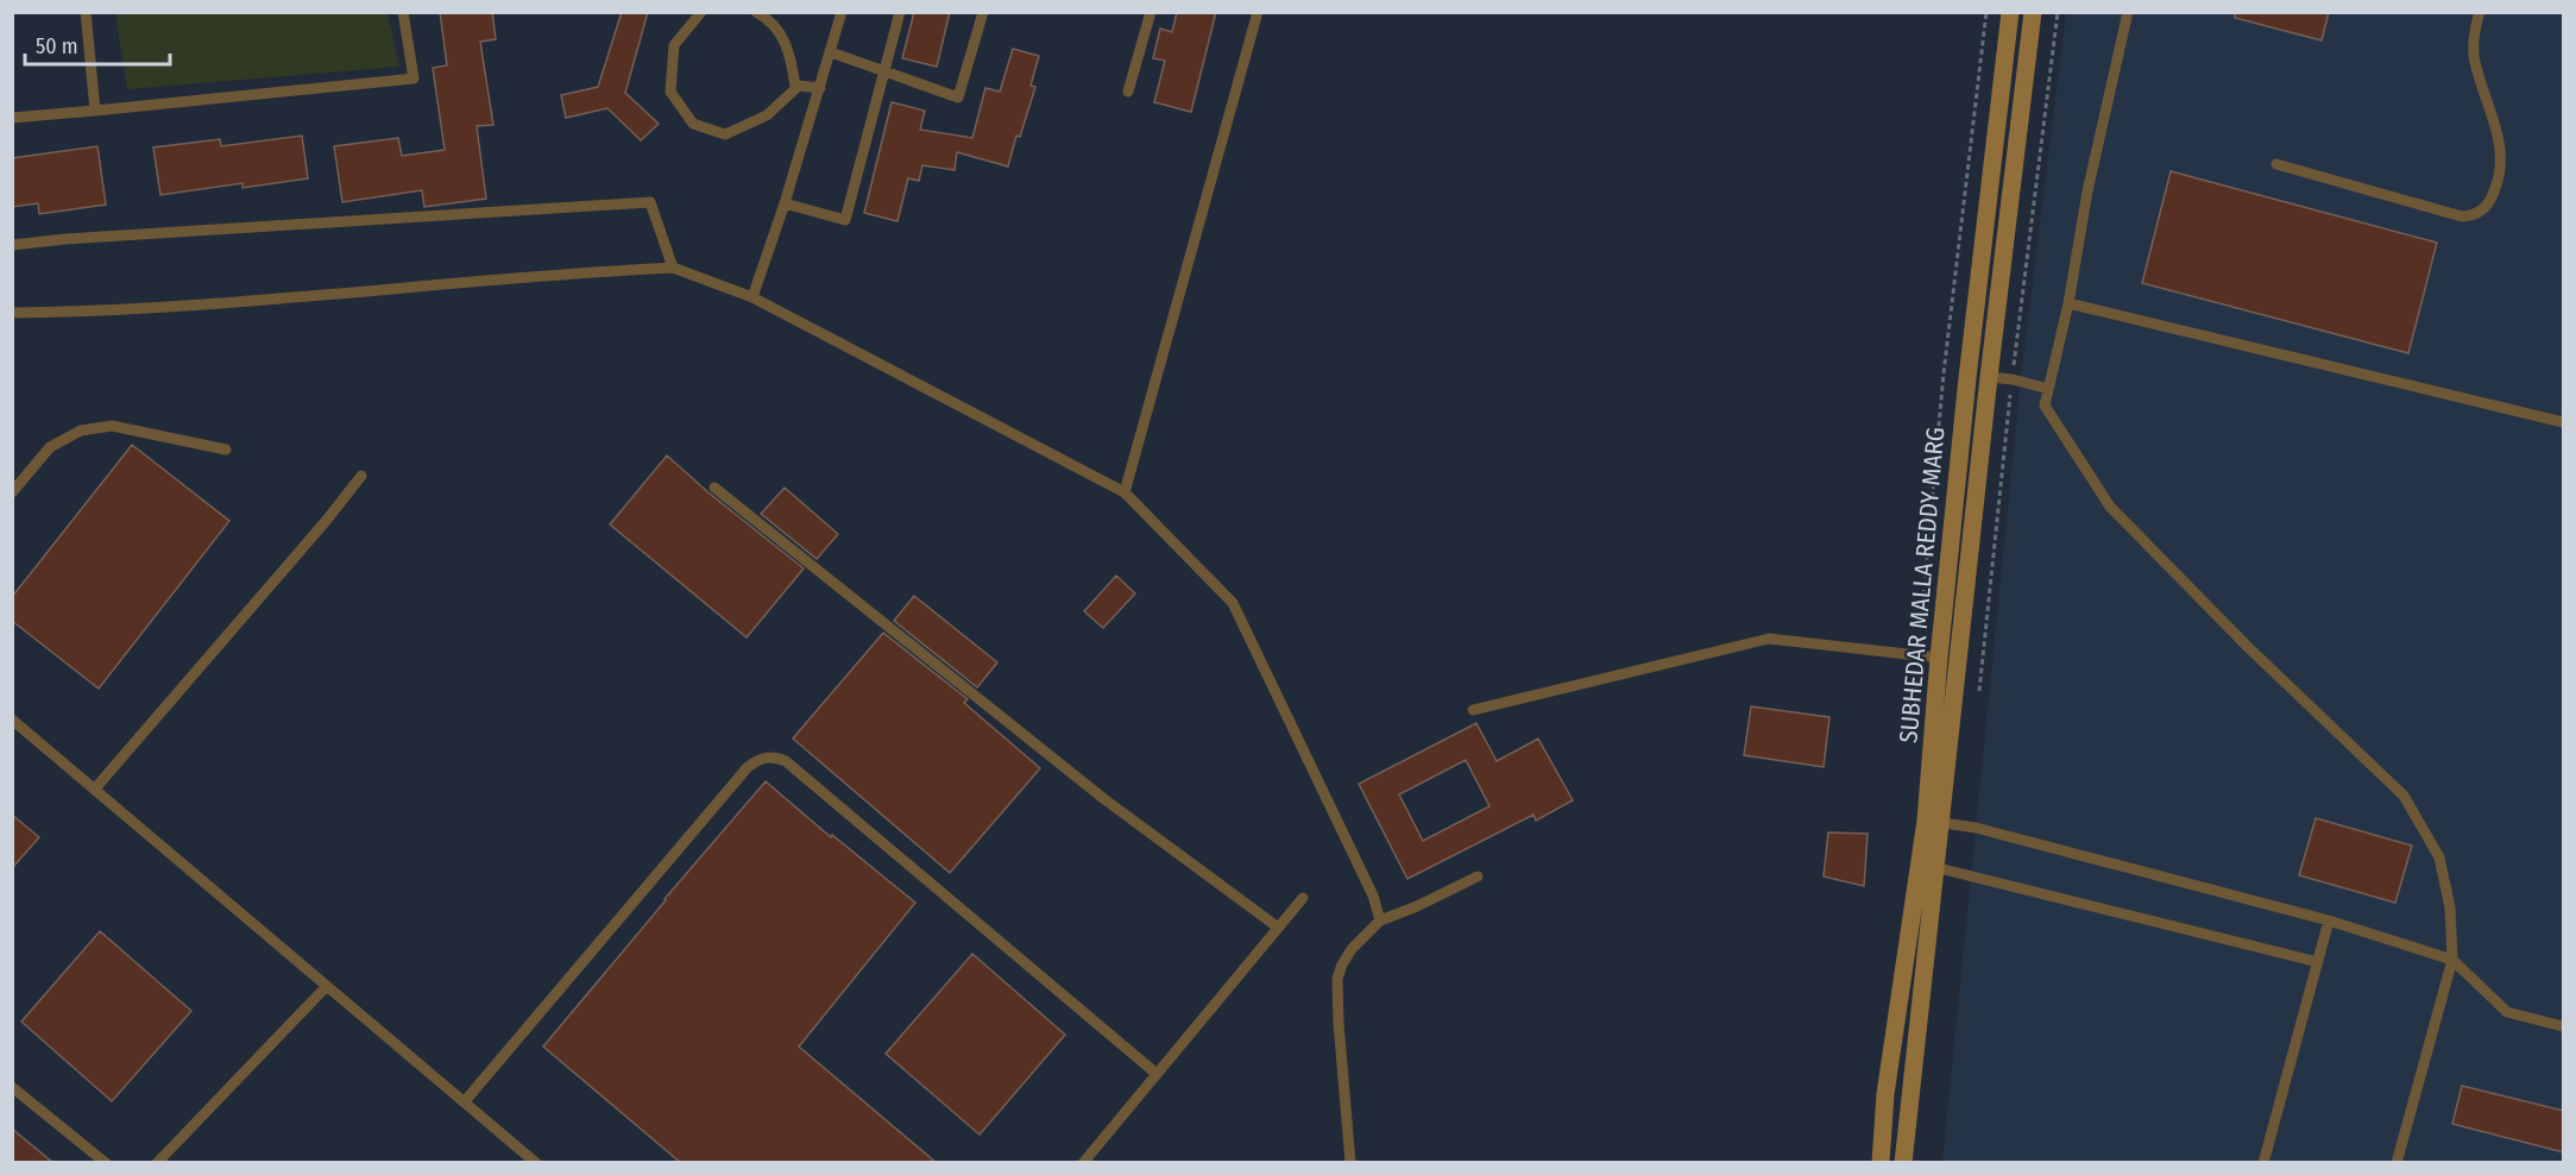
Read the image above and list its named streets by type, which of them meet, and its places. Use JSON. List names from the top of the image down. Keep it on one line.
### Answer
{"streets":{"main road":["SUBHEDAR MALLA REDDY MARG"]},"scale_bar":"50 m"}
